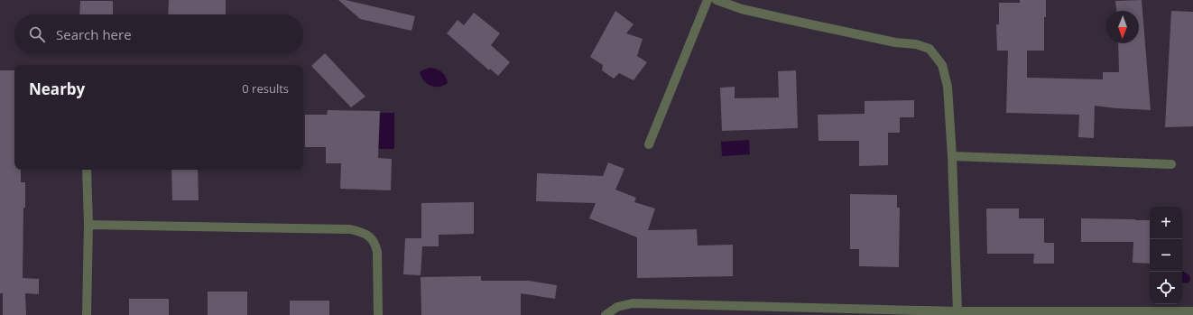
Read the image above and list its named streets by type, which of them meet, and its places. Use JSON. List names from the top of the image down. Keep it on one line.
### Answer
{"north":"bottom","page":{"search":"Search here","heading":["Nearby","0 results"],"map_buttons":["+","−"]}}
